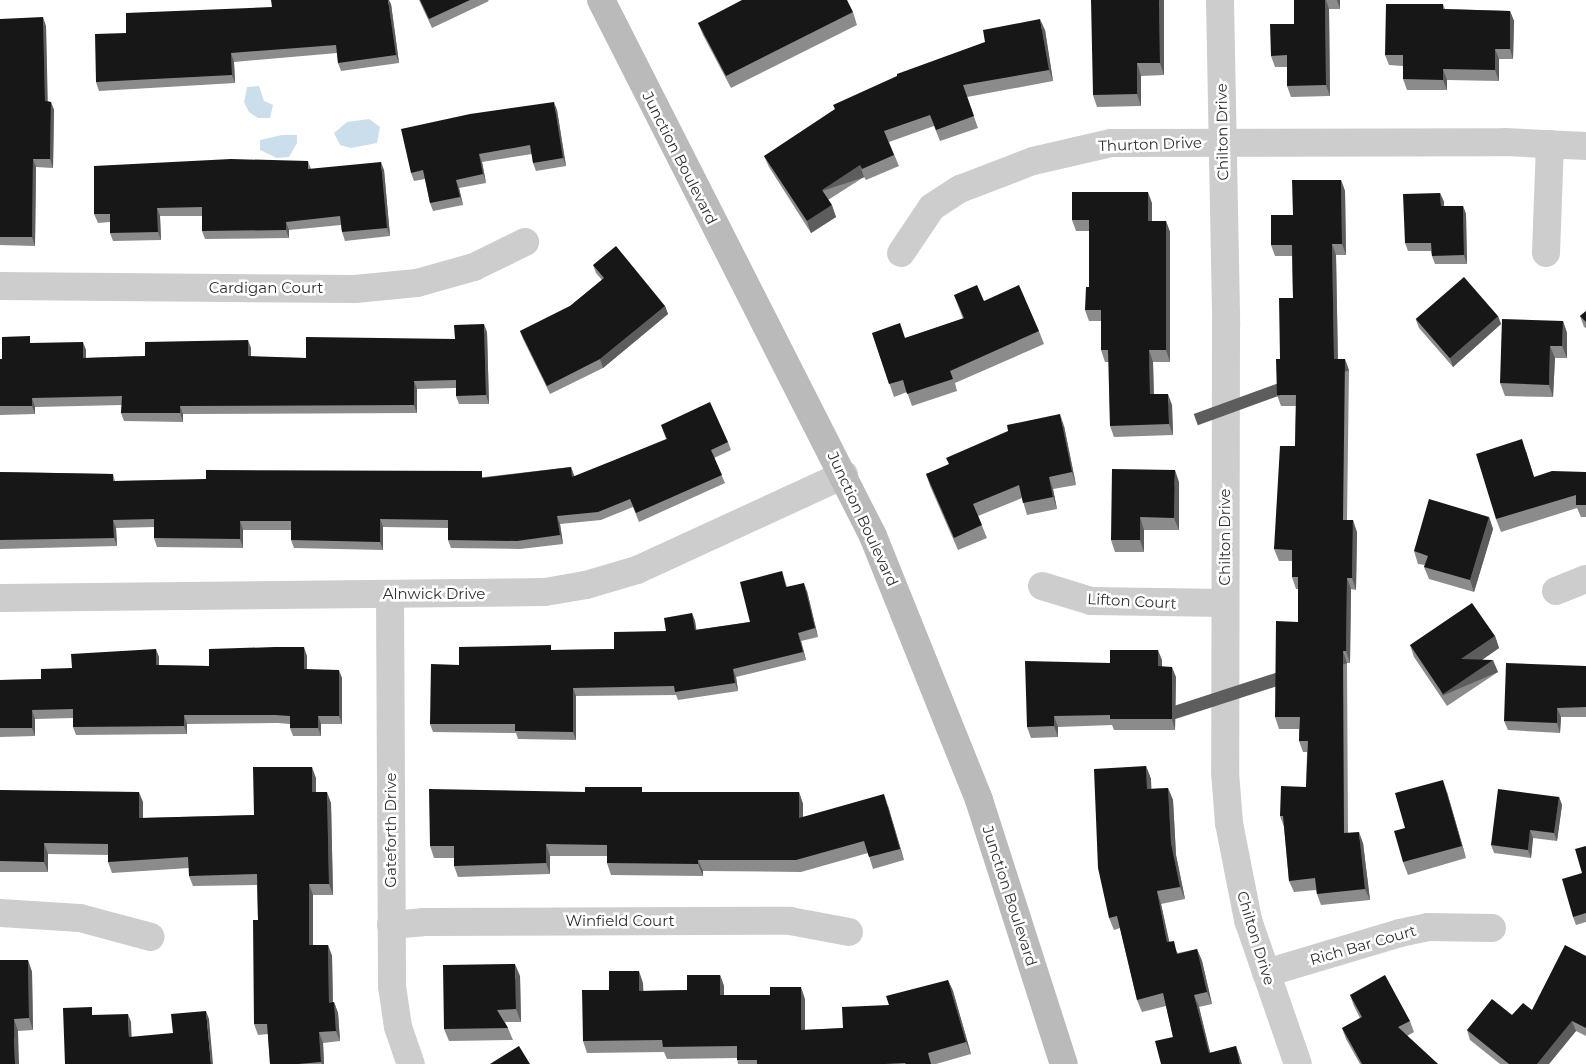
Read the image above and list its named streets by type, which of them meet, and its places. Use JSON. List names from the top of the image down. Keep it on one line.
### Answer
{"streets":{"main road":["Junction Boulevard"],"street":["Chilton Drive","Thurton Drive","Cardigan Court","Alnwick Drive","Lifton Court","Gateforth Drive","Winfield Court","Rich Bar Court"]},"crossings":[["Chilton Drive","Thurton Drive"],["Chilton Drive","Lifton Court"],["Chilton Drive","Rich Bar Court"],["Junction Boulevard","Alnwick Drive"],["Alnwick Drive","Gateforth Drive"],["Gateforth Drive","Winfield Court"]]}
